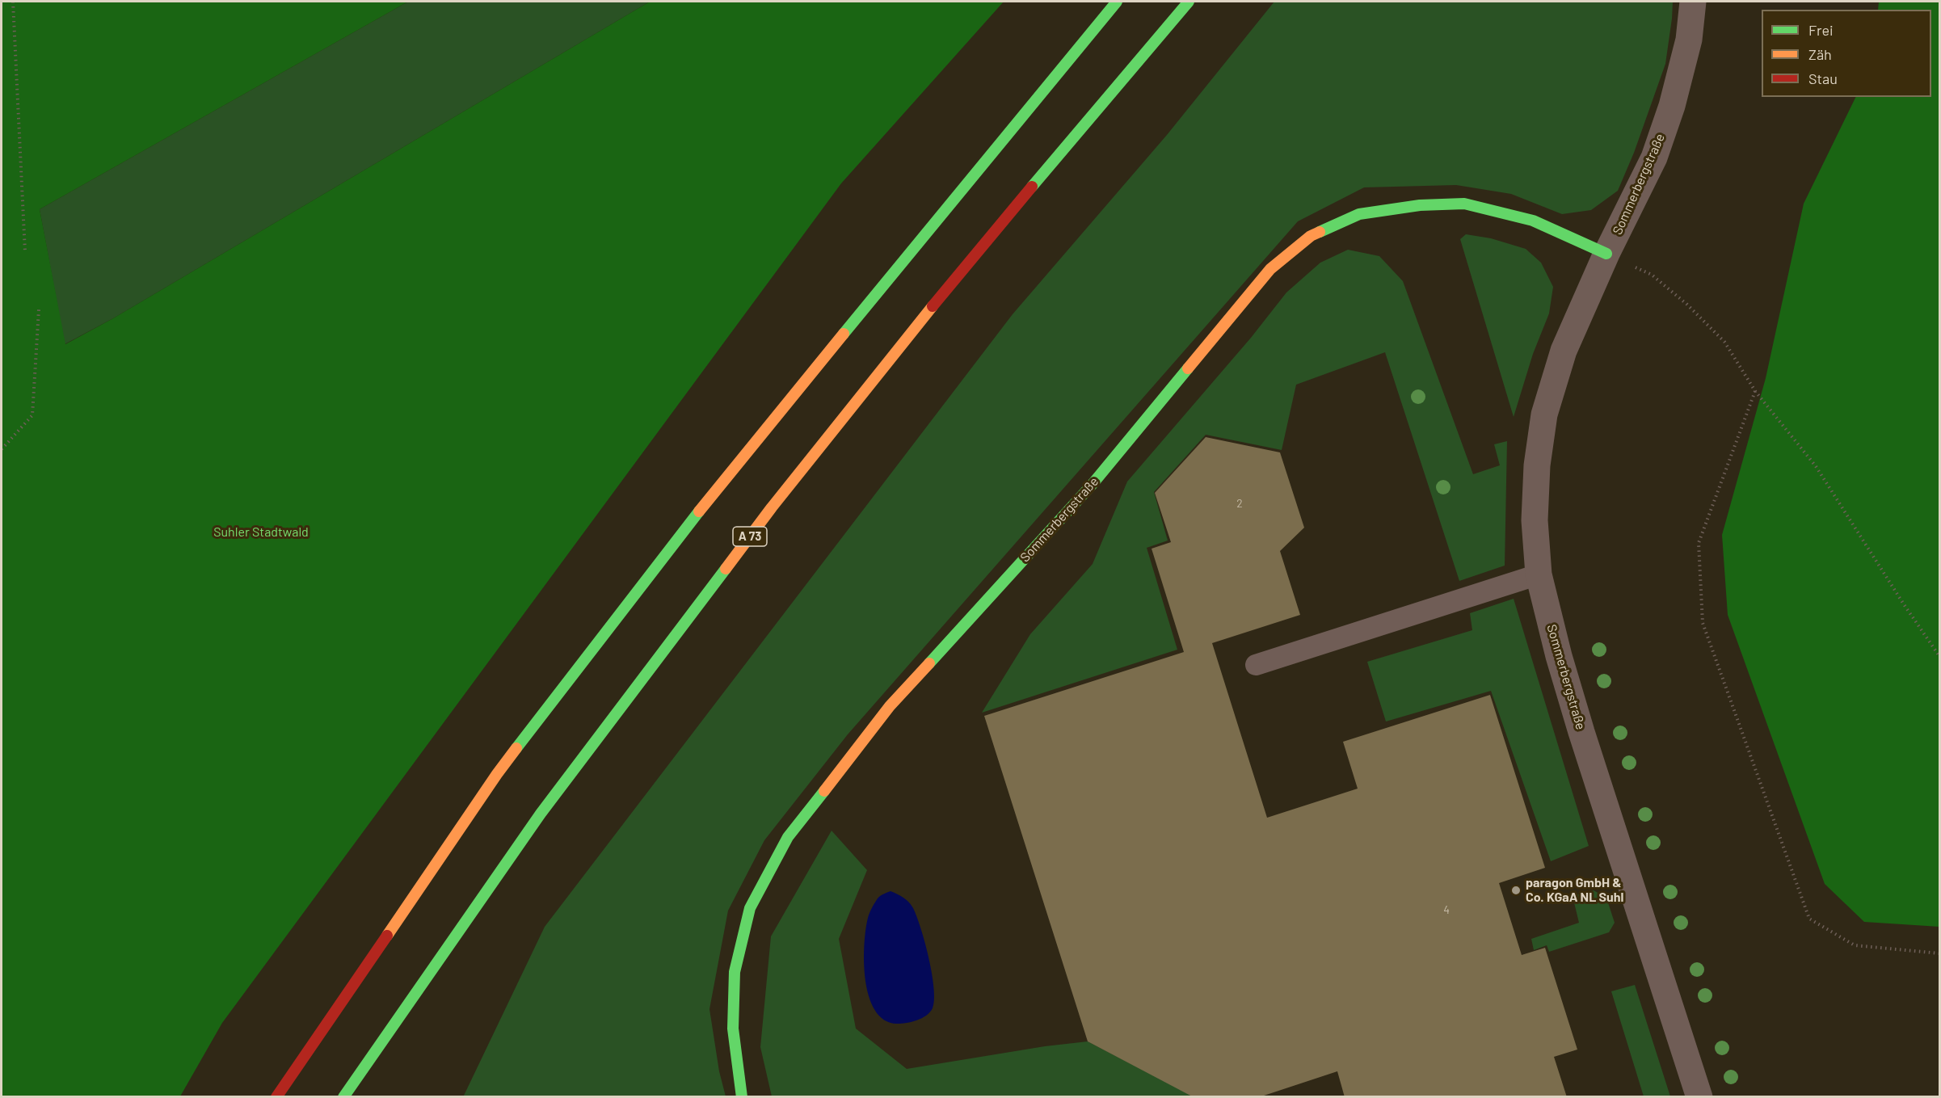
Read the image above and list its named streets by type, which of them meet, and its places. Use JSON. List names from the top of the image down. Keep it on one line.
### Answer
{"streets":{"main road":["Sommerbergstraße","A 73"]},"parks":["Suhler Stadtwald"],"places":["paragon GmbH & Co. KGaA NL Suhl"],"house_numbers":["2","4"],"legend":["Frei","Zäh","Stau"]}
